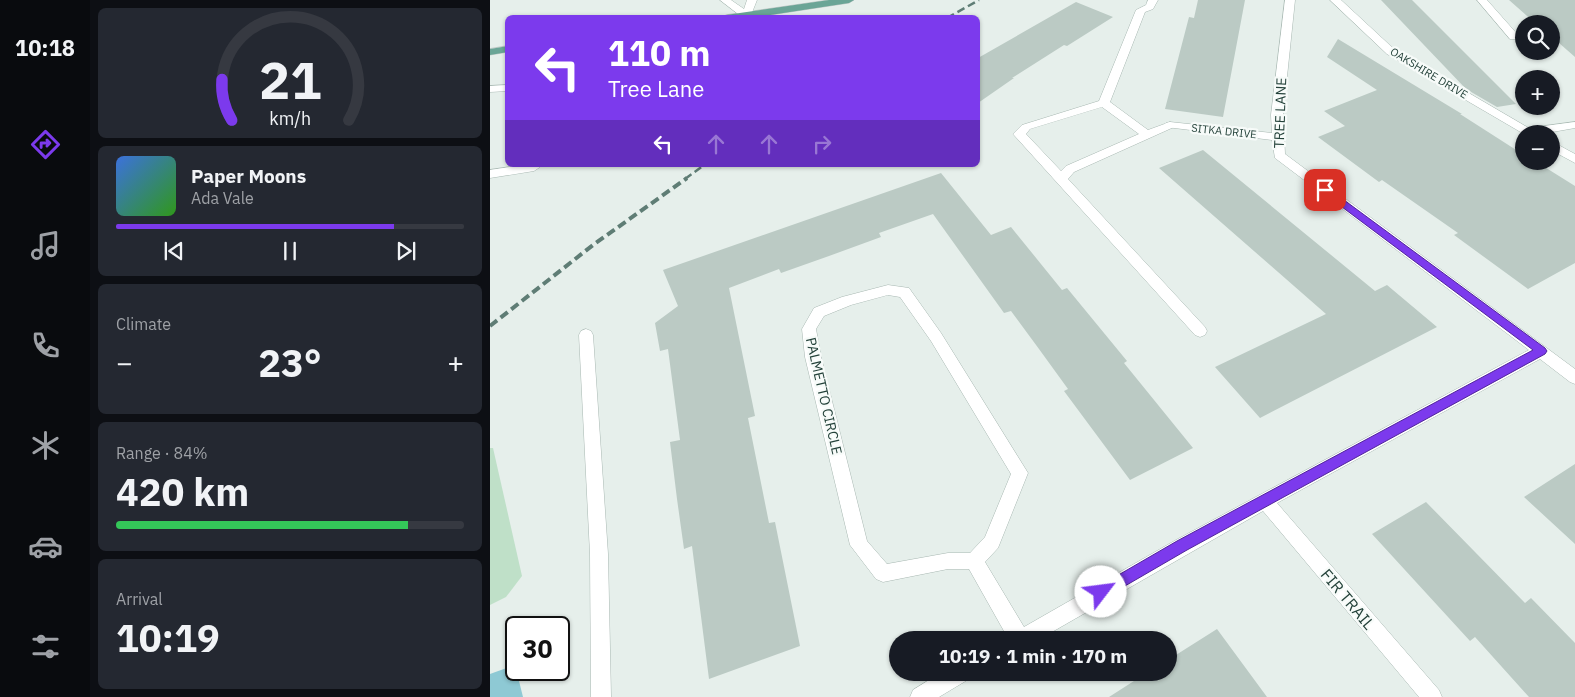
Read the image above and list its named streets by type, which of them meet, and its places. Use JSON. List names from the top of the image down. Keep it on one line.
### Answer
{"streets":{"street":["OAKSHIRE DRIVE","TREE LANE","SITKA DRIVE","PALMETTO CIRCLE","FIR TRAIL"]},"crossings":[["TREE LANE","SITKA DRIVE"]],"page":{"tabs":"10:18","map_buttons":["+","−"],"turn":["110 m","Tree Lane"],"song":["Paper Moons","Ada Vale"],"tile":["Climate",["Range · 84%","420 km"],["Arrival","10:19"]],"heat":["−","23°","+"],"limit":"30","trip":"10:19 · 1 min · 170 m","gauge":["21","km/h"]}}
